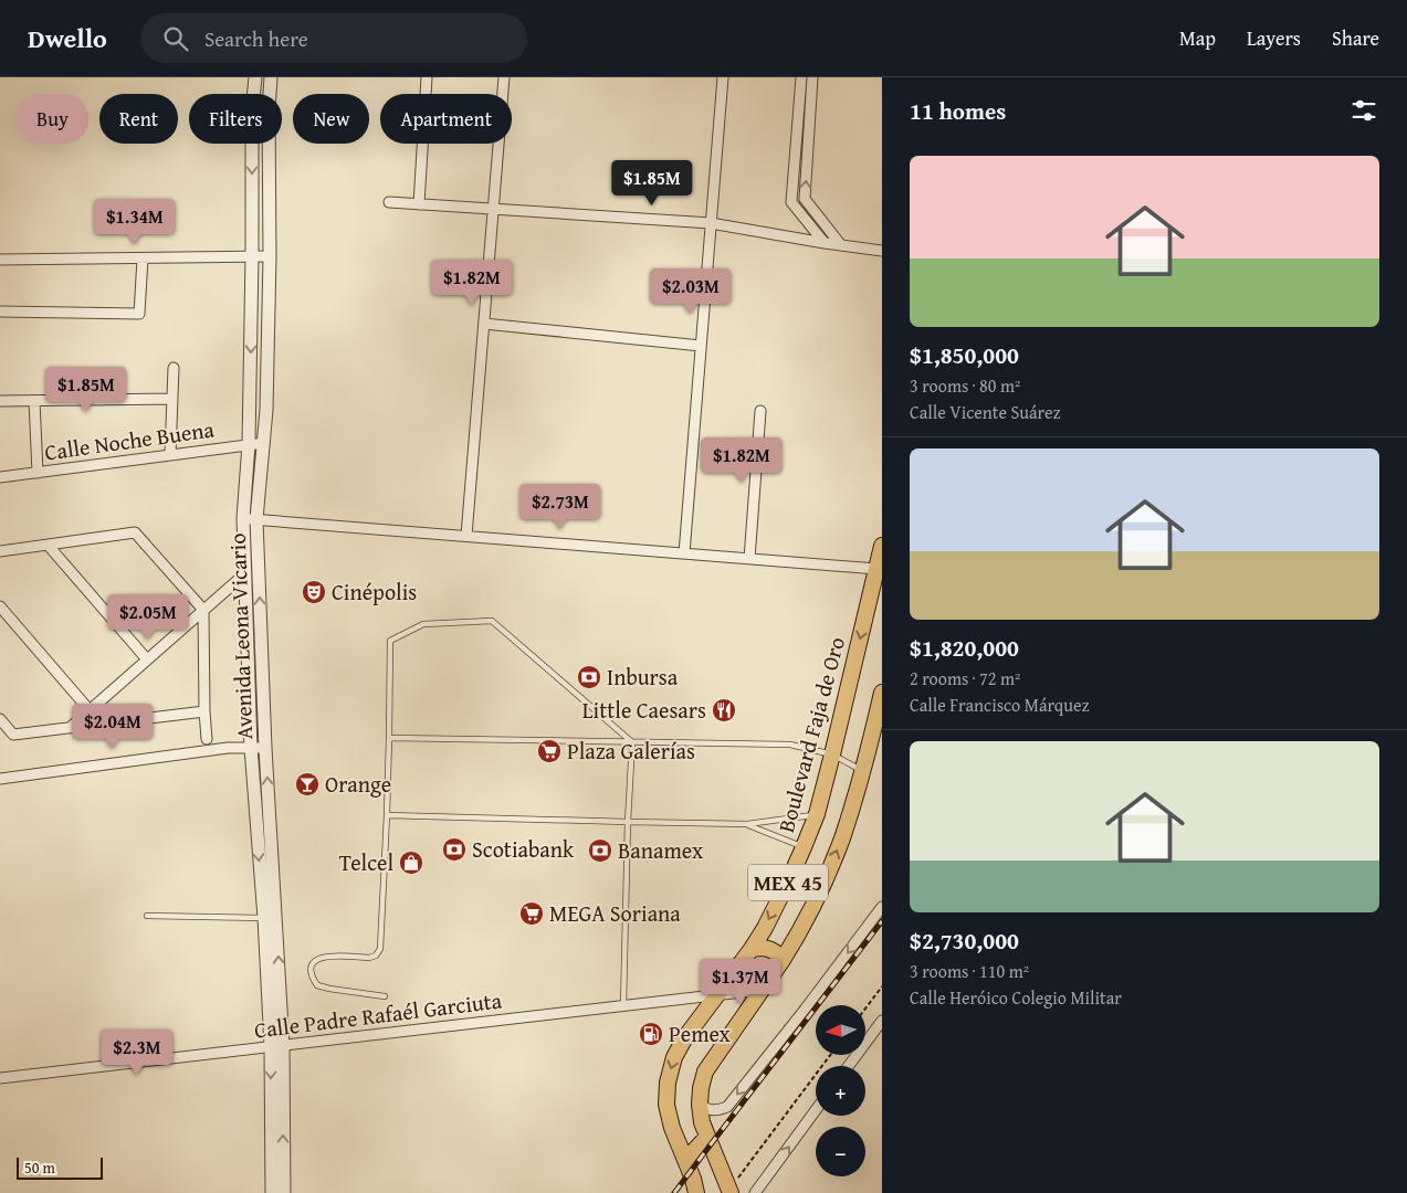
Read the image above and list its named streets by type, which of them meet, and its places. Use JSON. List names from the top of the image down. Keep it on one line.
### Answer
{"streets":{"main road":["Boulevard Faja de Oro","MEX 45"],"street":["Calle Noche Buena","Avenida Leona Vicario","Calle Padre Rafaél Garciuta"]},"crossings":[["Calle Noche Buena","Avenida Leona Vicario"],["Avenida Leona Vicario","Calle Padre Rafaél Garciuta"],["Boulevard Faja de Oro","Calle Padre Rafaél Garciuta"],["MEX 45","Calle Padre Rafaél Garciuta"]],"places":{"theatre":["Cinépolis"],"bank":["Inbursa","Scotiabank","Banamex"],"restaurant":["Little Caesars"],"supermarket":["Plaza Galerías","MEGA Soriana"],"bar":["Orange"],"shop":["Telcel"],"fuel station":["Pemex"]},"scale_bar":"50 m","north":"left","page":{"header":"Dwello","search":"Search here","nav":["Map","Layers","Share"],"heading":"11 homes","chip":["Buy","Rent","Filters","New","Apartment"],"list":[{"name":"$1,850,000","note":"3 rooms · 80 m² · Calle Vicente Suárez"},{"name":"$1,820,000","note":"2 rooms · 72 m² · Calle Francisco Márquez"},{"name":"$2,730,000","note":"3 rooms · 110 m² · Calle Heróico Colegio Militar"}],"price":["$1.85M","$1.34M","$1.82M","$2.03M","$1.85M","$1.82M","$2.73M","$2.05M","$2.04M","$1.37M","$2.3M"],"map_buttons":["+","−"],"scale":"50 m"}}
